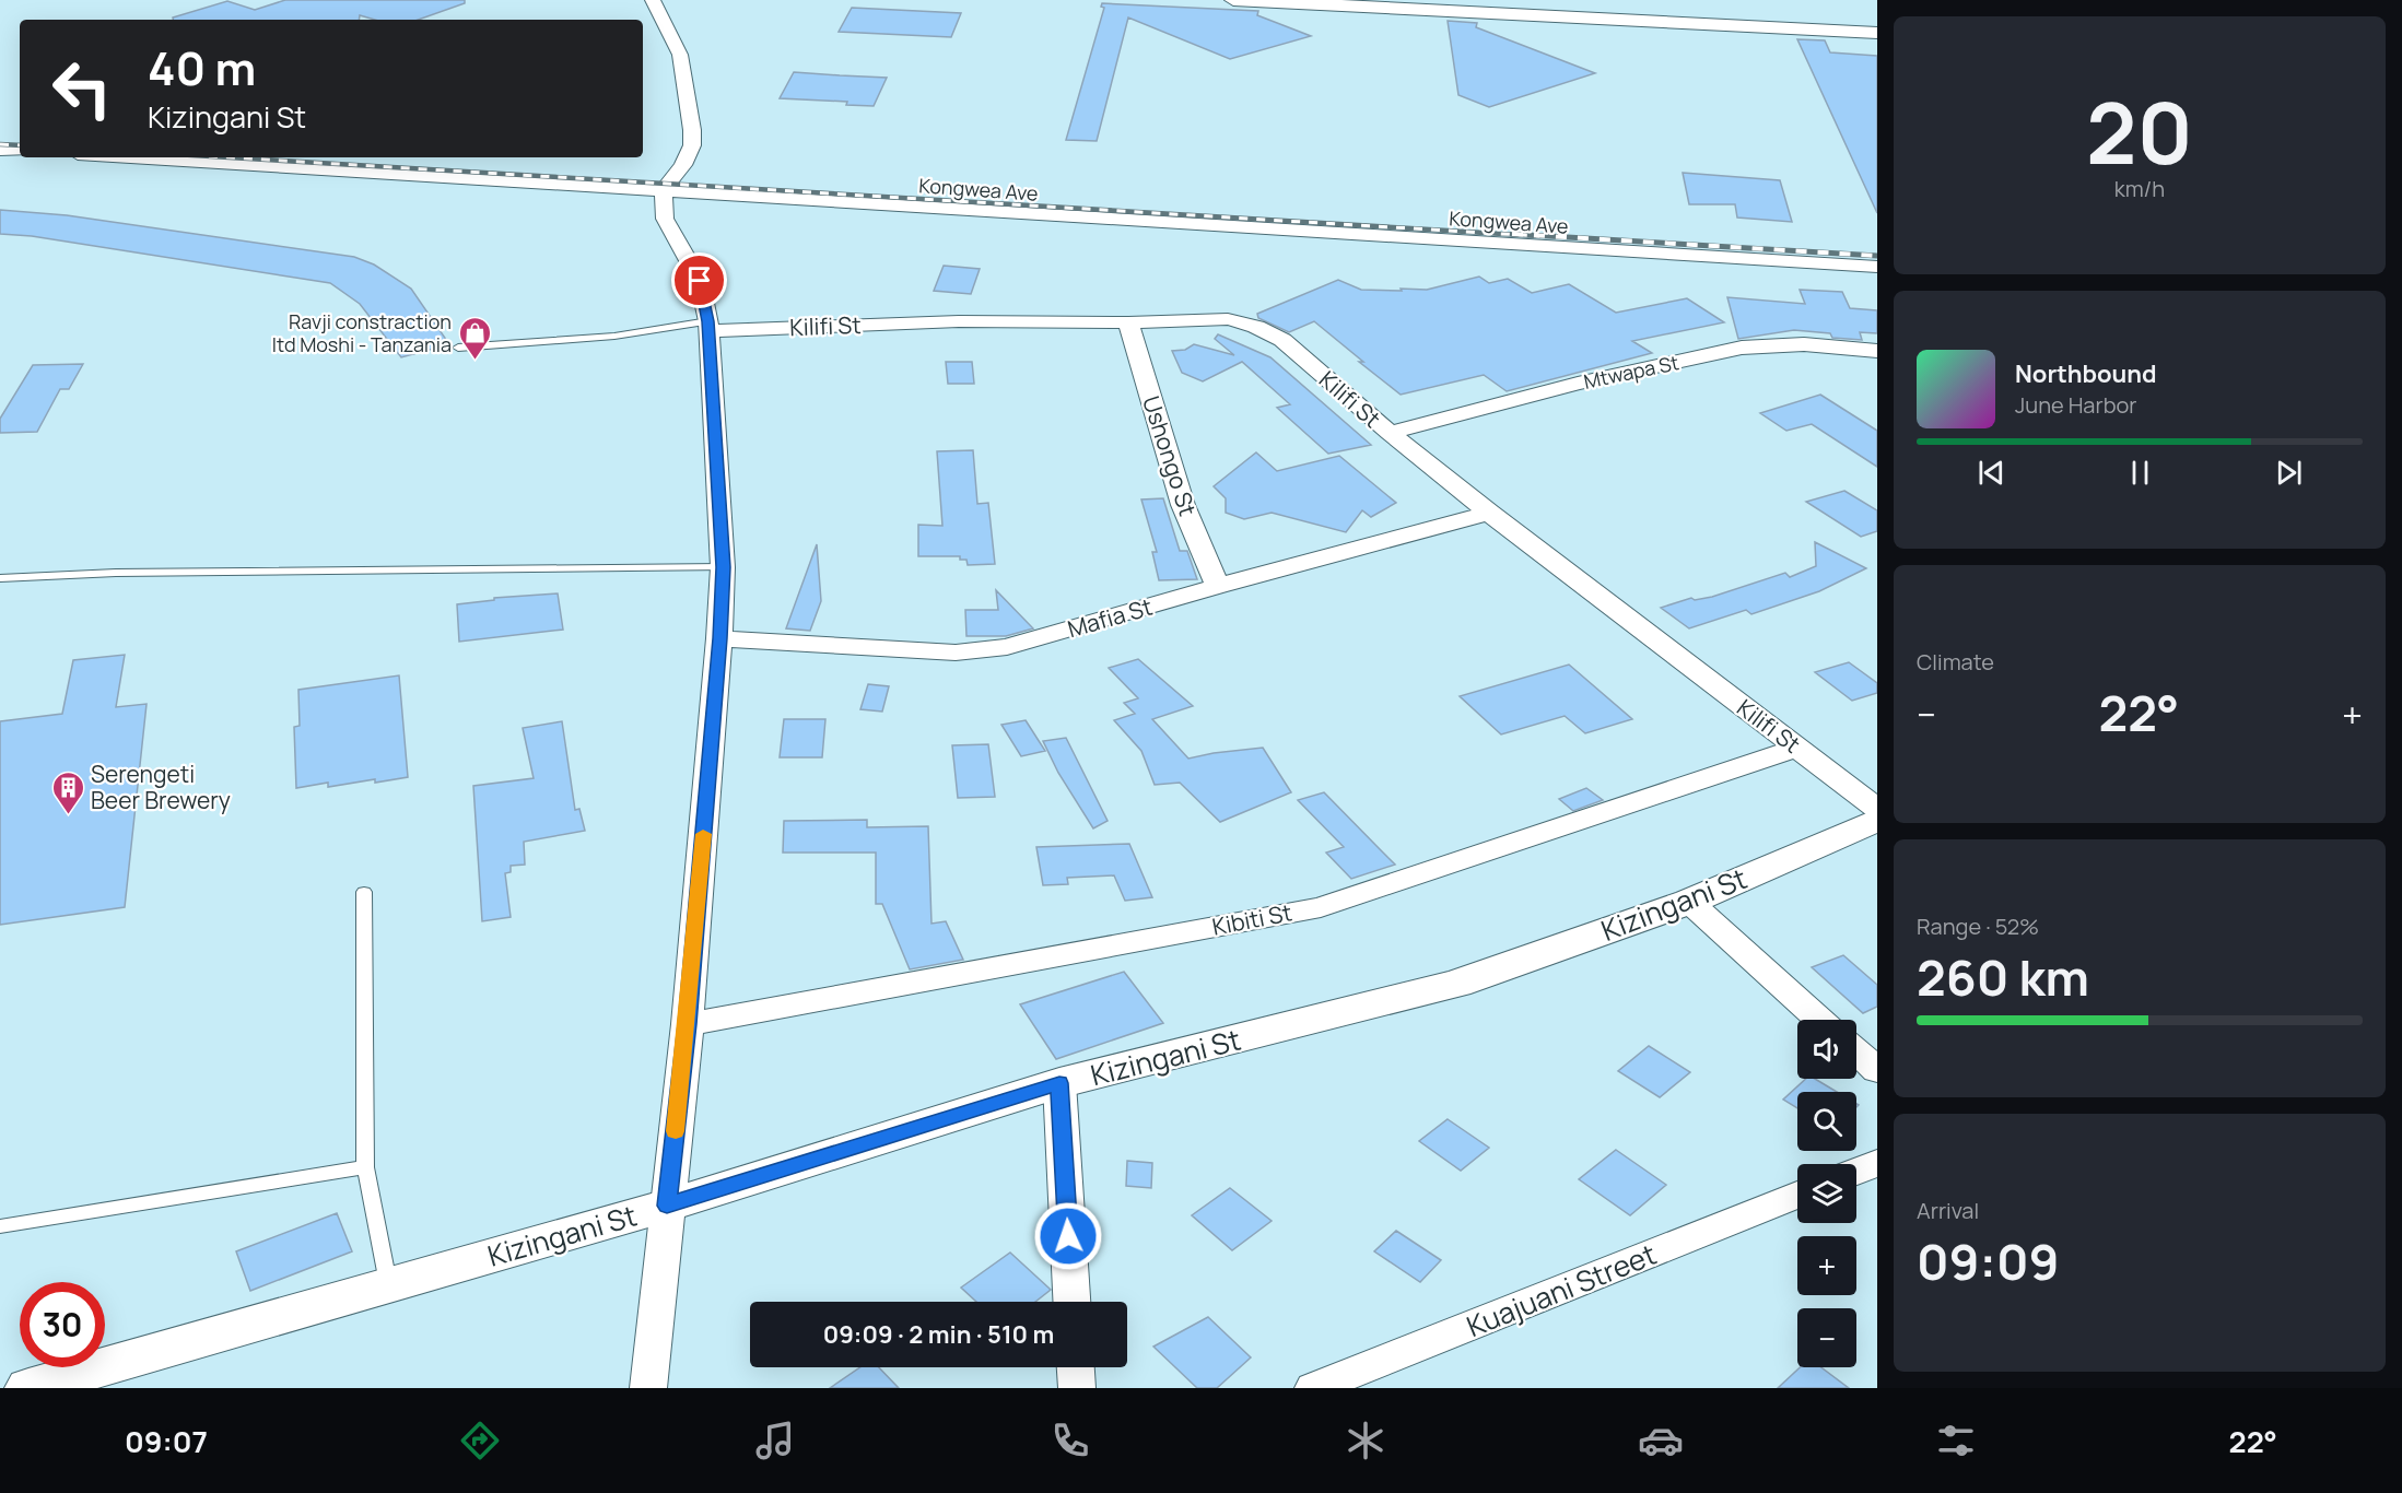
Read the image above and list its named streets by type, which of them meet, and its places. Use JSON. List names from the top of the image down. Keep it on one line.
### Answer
{"streets":{"street":["Kongwea Ave","Kilifi St","Mtwapa St","Ushongo St","Mafia St","Kizingani St","Kibiti St","Kuajuani Street"]},"crossings":[["Kilifi St","Mtwapa St"],["Kilifi St","Ushongo St"],["Kilifi St","Mafia St"],["Kilifi St","Kibiti St"],["Ushongo St","Mafia St"]],"places":{"shop":["Ravji constraction ltd Moshi - Tanzania"],"building":["Serengeti Beer Brewery"]},"page":{"tile":[["20","km/h"],"Climate",["Range · 52%","260 km"],["Arrival","09:09"]],"turn":["40 m","Kizingani St"],"song":["Northbound","June Harbor"],"heat":["−","22°","+"],"map_buttons":["+","−"],"limit":"30","trip":"09:09 · 2 min · 510 m","tabs":["09:07","22°"]}}
